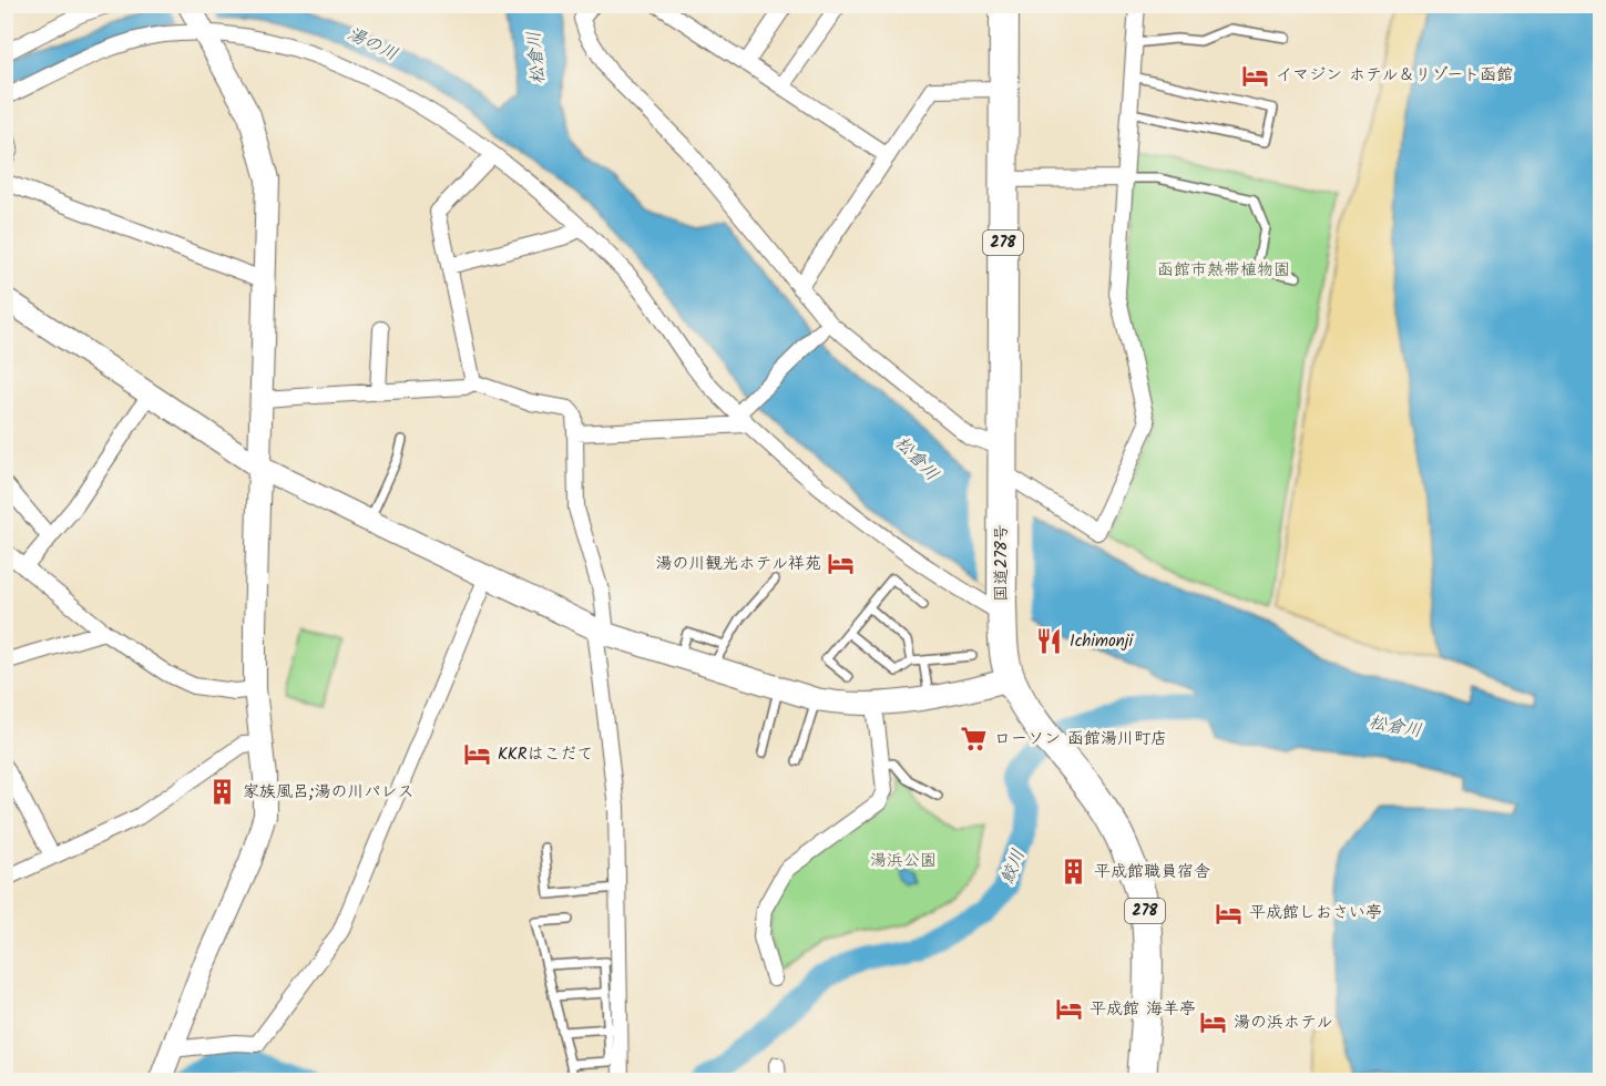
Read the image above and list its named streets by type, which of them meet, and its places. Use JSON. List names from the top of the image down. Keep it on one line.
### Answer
{"streets":{"highway":["278","国道278号"]},"water":["湯の川","松倉川","鮫川"],"parks":["函館市熱帯植物園","湯浜公園"],"places":{"hotel":["イマジン ホテル＆リゾート函館","湯の川観光ホテル祥苑","KKRはこだて","平成館しおさい亭","平成館 海羊亭","湯の浜ホテル"],"restaurant":["Ichimonji"],"supermarket":["ローソン 函館湯川町店"],"building":["家族風呂;湯の川パレス","平成館職員宿舎"]}}
